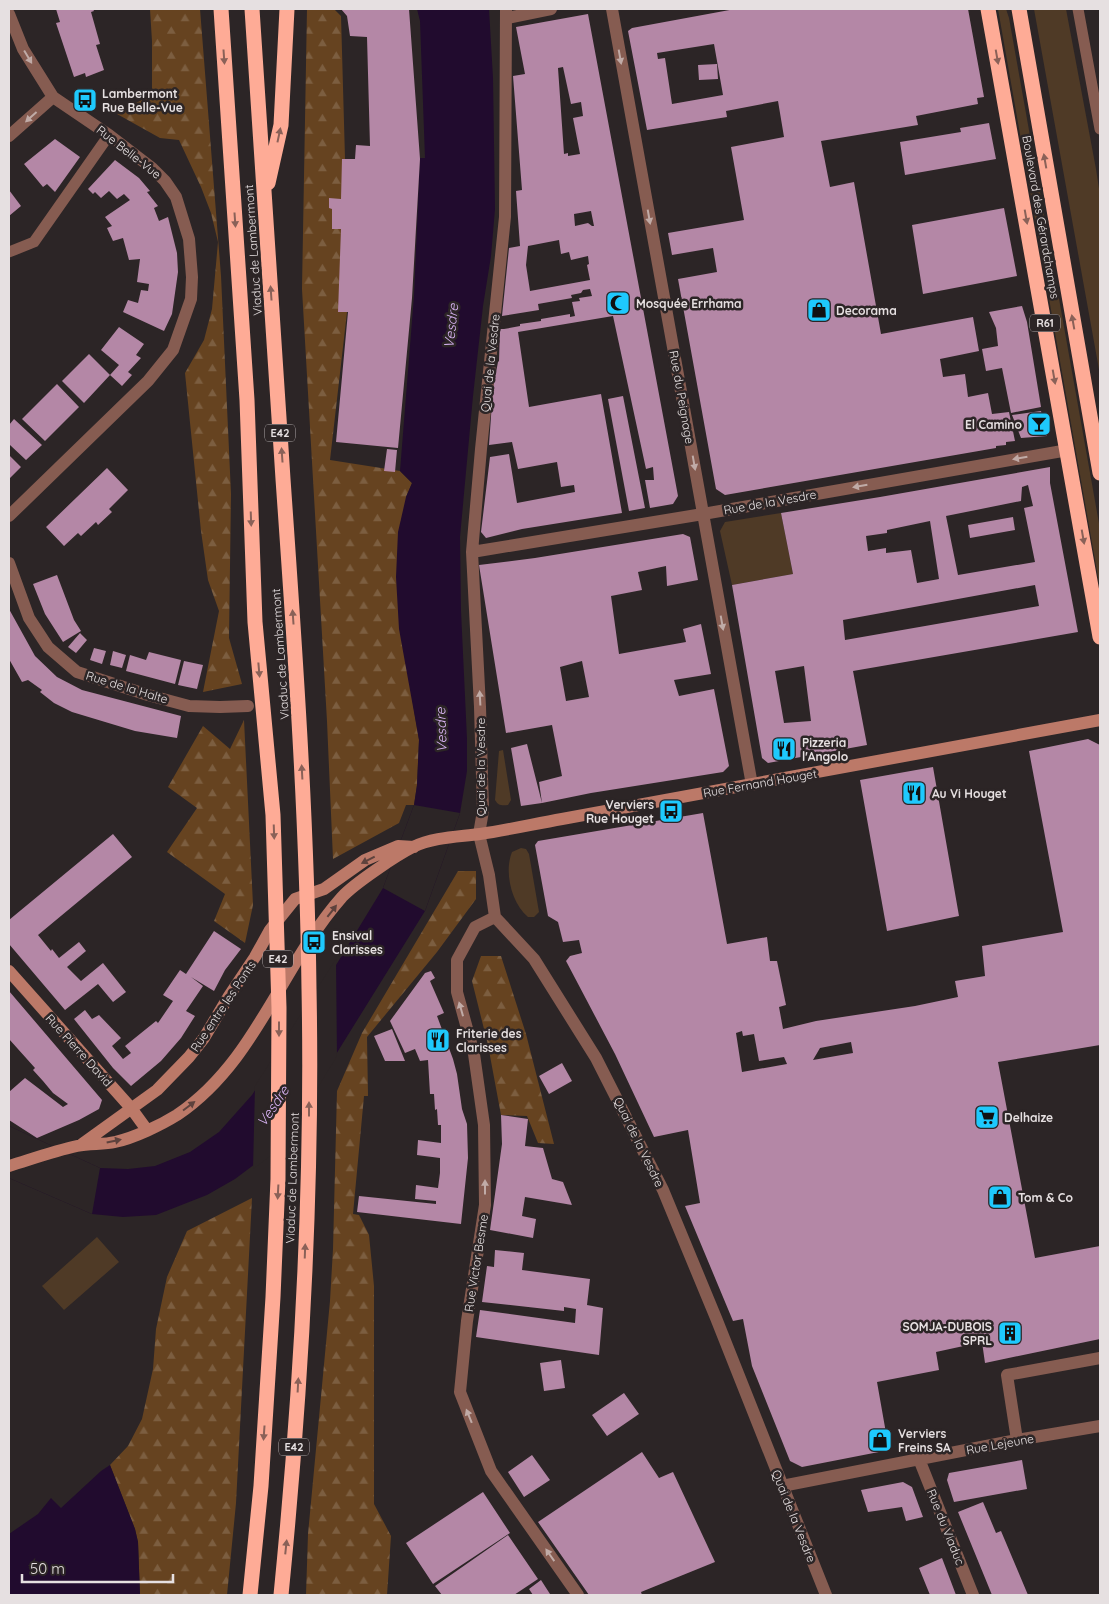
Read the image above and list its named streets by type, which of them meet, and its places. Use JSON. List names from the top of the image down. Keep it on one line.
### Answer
{"streets":{"highway":["Boulevard des Gérardchamps","Viaduc de Lambermont","R61","E42"],"street":["Rue Belle-Vue","Quai de la Vesdre","Rue du Peignage","Rue de la Vesdre","Rue de la Halte","Rue Fernand Houget","Rue entre les Ponts","Rue Pierre David","Rue Victor Besme","Rue Lejeune","Rue du Viaduc"]},"crossings":[["Boulevard des Gérardchamps","Rue de la Vesdre"],["Quai de la Vesdre","Rue de la Vesdre"],["Quai de la Vesdre","Rue Fernand Houget"],["Quai de la Vesdre","Rue entre les Ponts"],["Quai de la Vesdre","Rue Victor Besme"],["Quai de la Vesdre","Rue Lejeune"],["Rue du Peignage","Rue de la Vesdre"],["Rue du Peignage","Rue Fernand Houget"],["Rue Fernand Houget","Rue entre les Ponts"],["Rue entre les Ponts","Rue Pierre David"],["Rue Lejeune","Rue du Viaduc"]],"one_way":["Rue du Peignage","Rue de la Vesdre","Rue Victor Besme"],"water":["Vesdre"],"places":{"bus stop":["Lambermont Rue Belle-Vue","Verviers Rue Houget","Ensival Clarisses"],"mosque":["Mosquée Errhama"],"shop":["Decorama","Tom & Co","Verviers Freins SA"],"bar":["El Camino"],"restaurant":["Pizzeria l'Angolo","Au Vi Houget","Friterie des Clarisses"],"supermarket":["Delhaize"],"building":["SOMJA-DUBOIS SPRL"]},"scale_bar":"50 m"}
